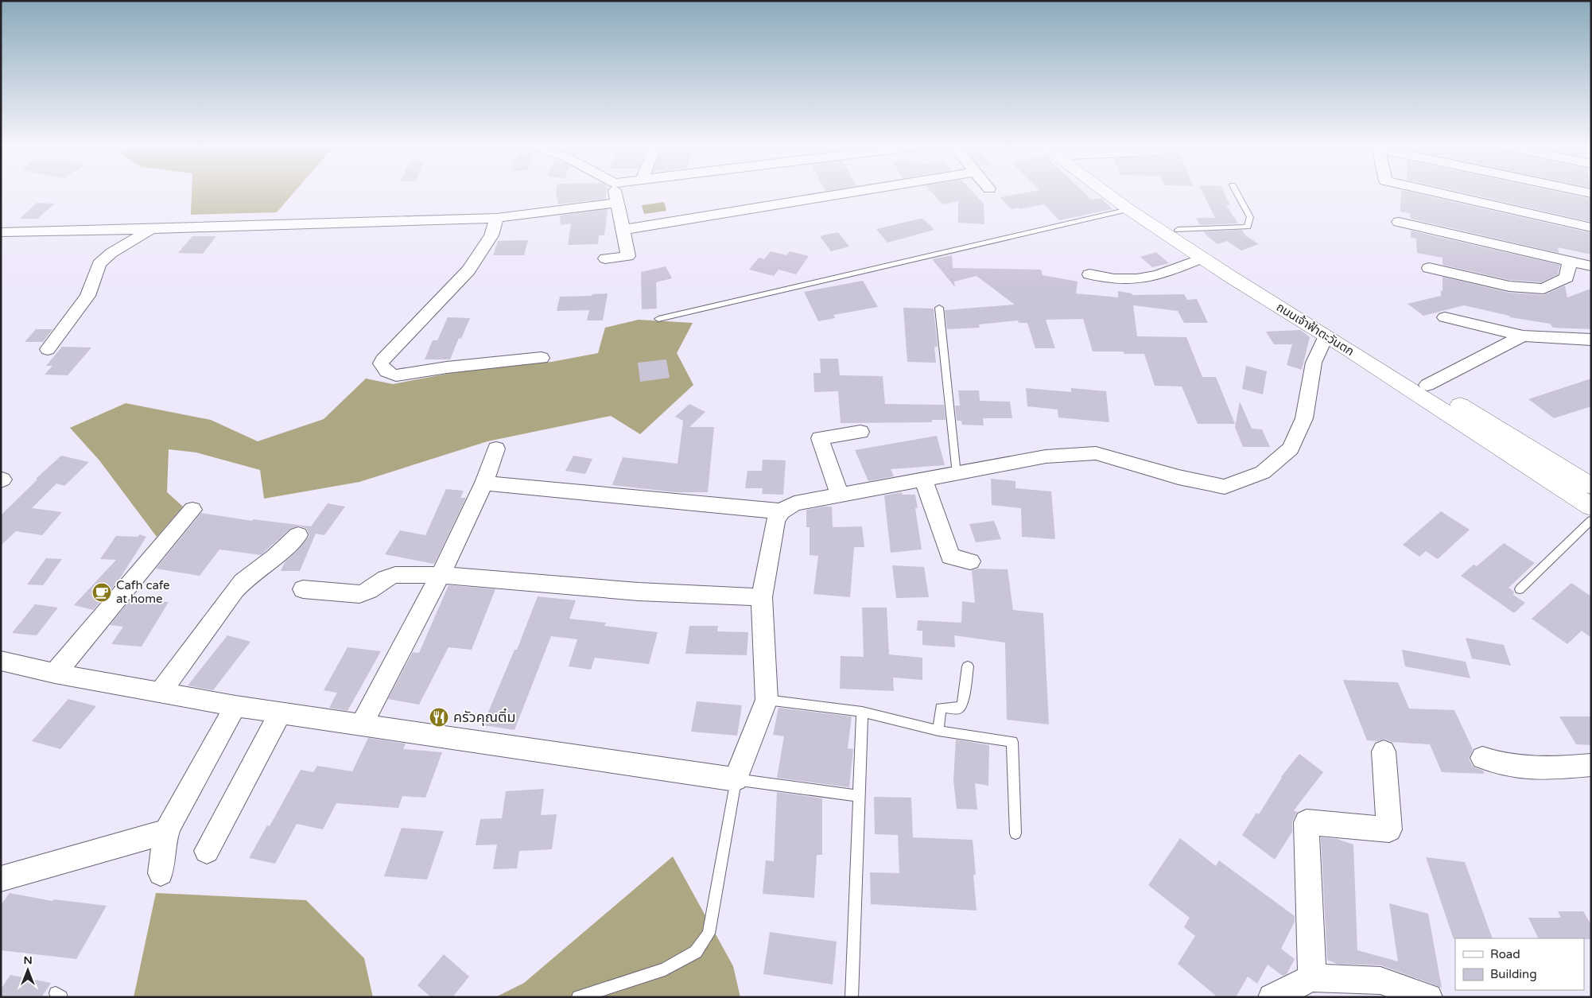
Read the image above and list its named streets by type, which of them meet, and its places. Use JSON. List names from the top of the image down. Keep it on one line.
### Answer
{"streets":{"main road":["ถนนเจ้าฟ้าตะวันตก"]},"places":{"cafe":["Cafh cafe at home"],"restaurant":["ครัวคุณติ๋ม"]},"legend":["Road","Building"],"north":"top"}
